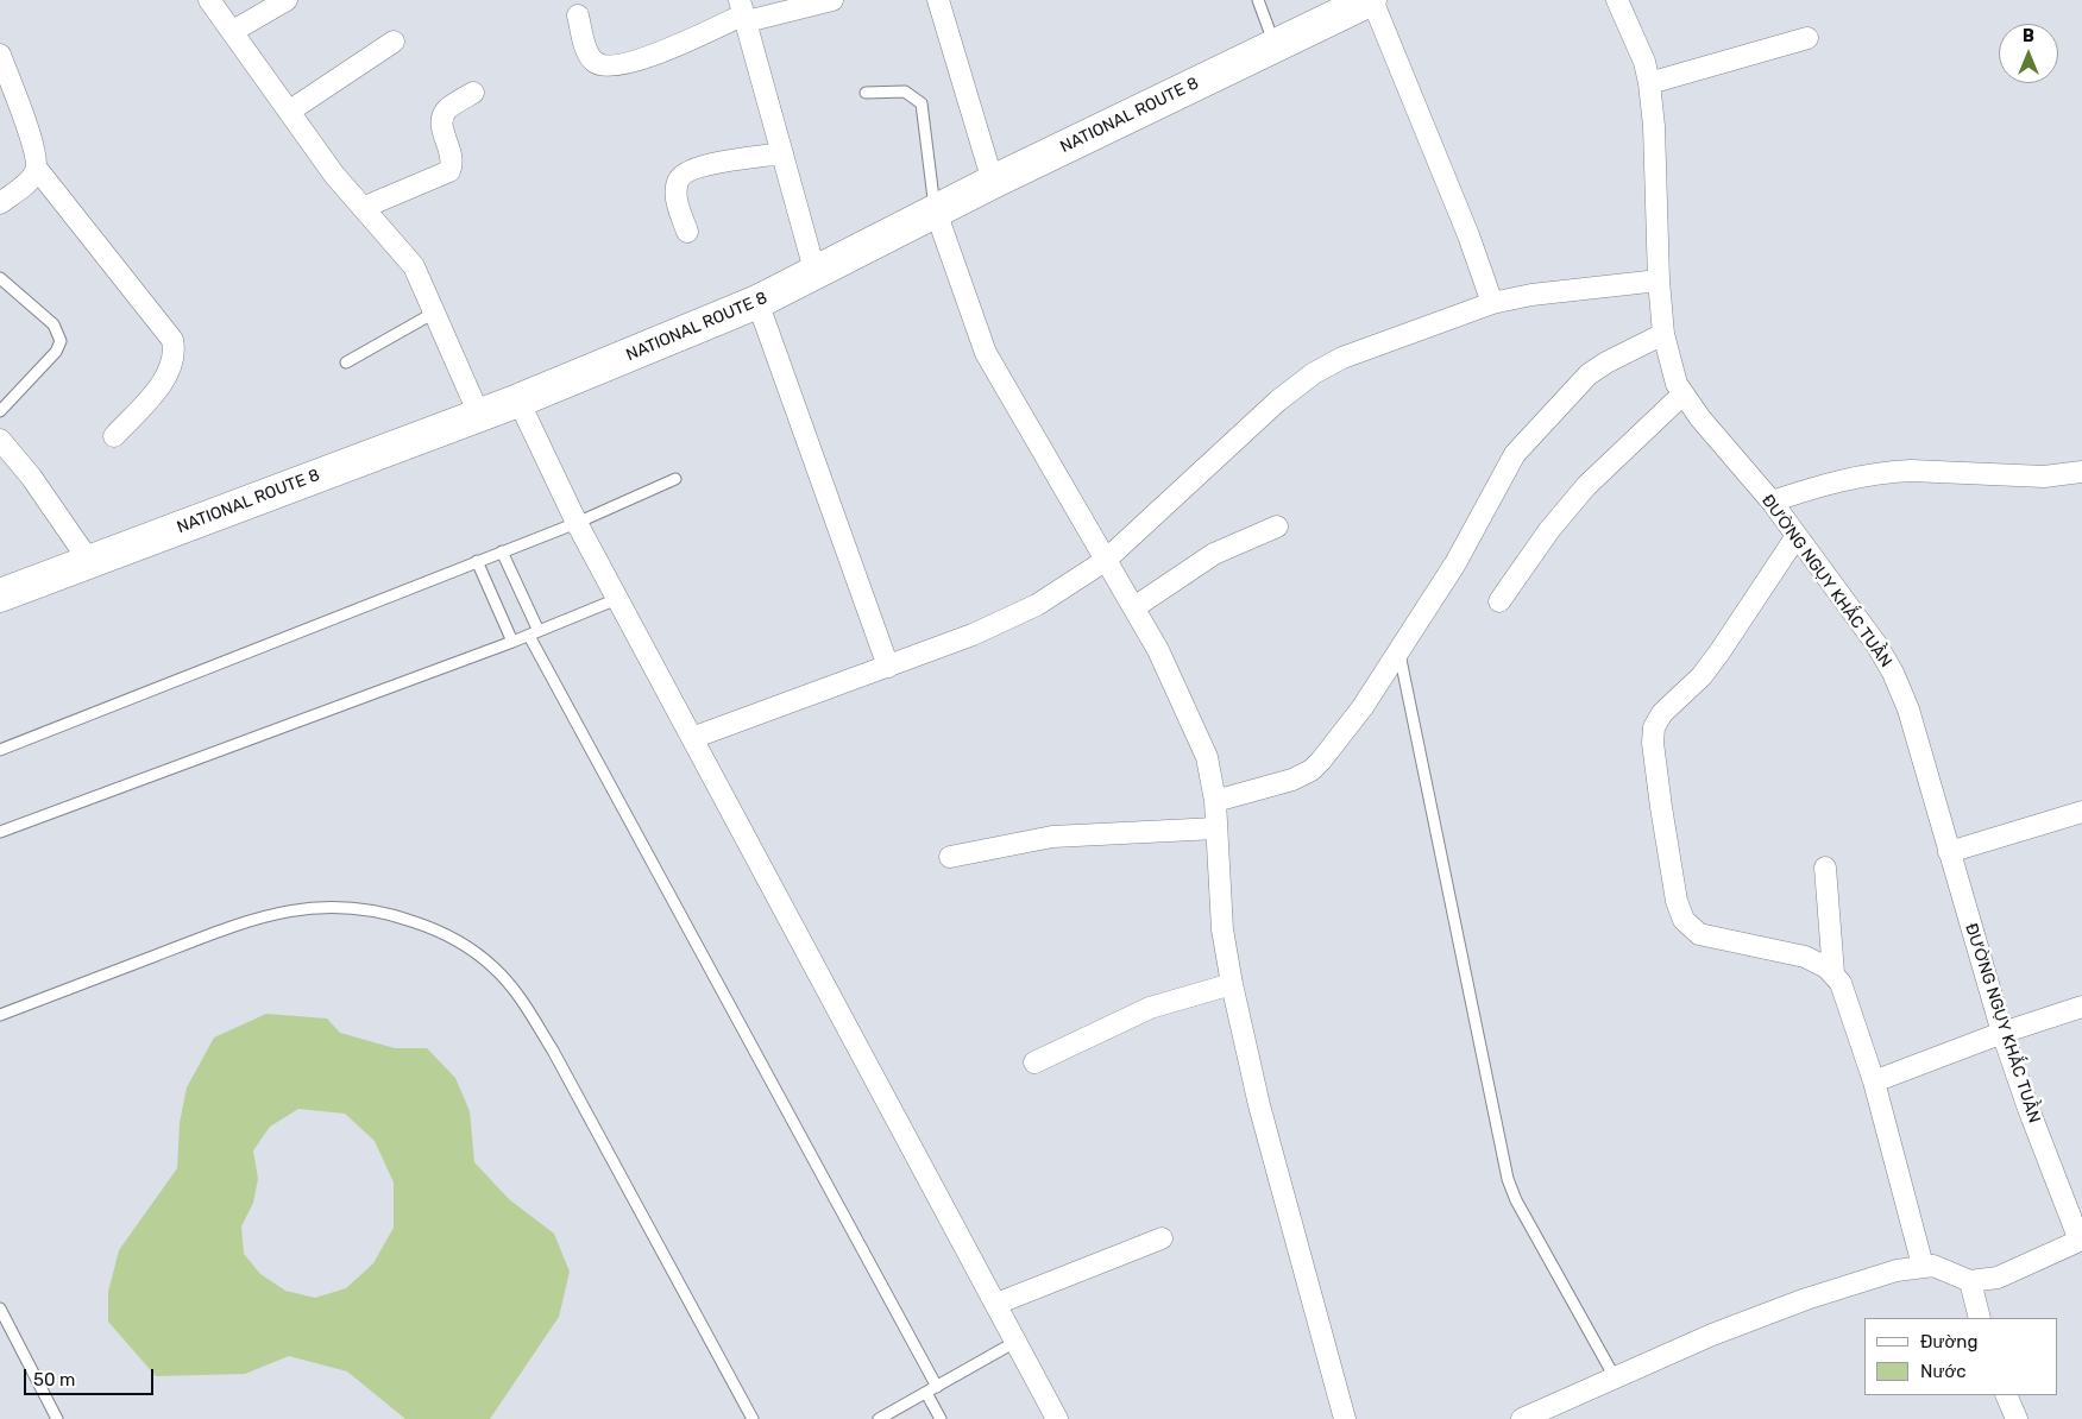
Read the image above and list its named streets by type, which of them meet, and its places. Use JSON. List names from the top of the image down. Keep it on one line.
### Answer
{"streets":{"highway":["NATIONAL ROUTE 8"],"street":["ĐƯỜNG NGỤY KHẮC TUẦN"]},"legend":["Đường","Nước"],"scale_bar":"50 m","north":"top"}
